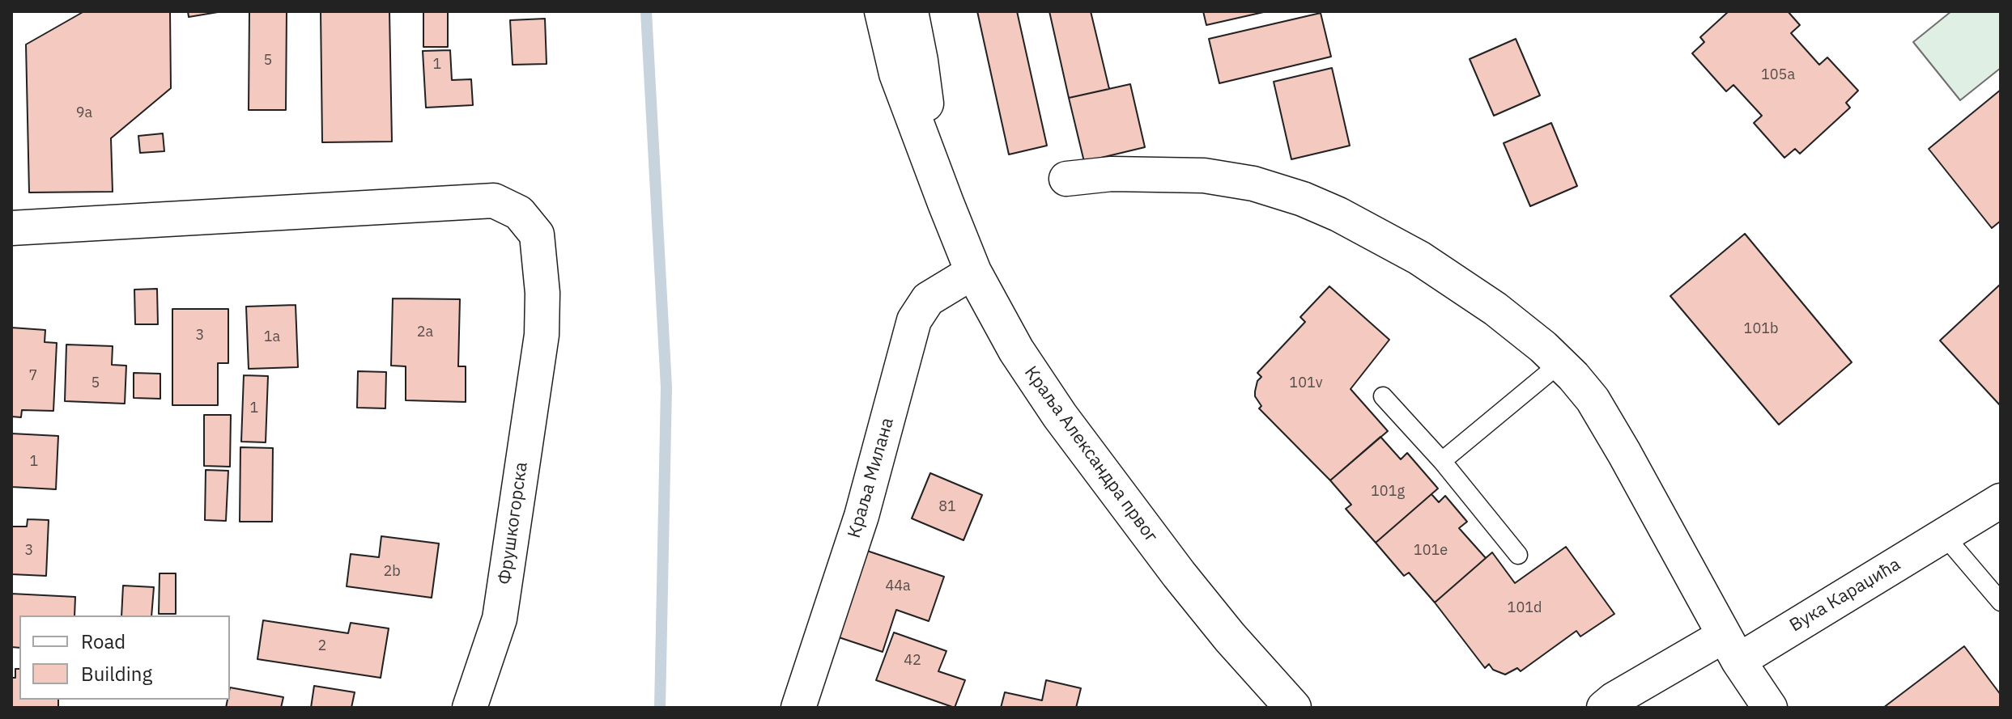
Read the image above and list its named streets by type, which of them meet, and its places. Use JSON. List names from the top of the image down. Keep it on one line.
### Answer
{"streets":{"main road":["Краља Александра првог"],"street":["Краља Милана","Фрушкогорска","Вука Караџића"]},"crossings":[["Краља Александра првог","Краља Милана"]],"house_numbers":["5","1","105a","9a","101b","2a","3","1a","7","5","101v","1","1","101g","81","3","101e","2b","44a","101d","2","42"],"legend":["Road","Building"]}
